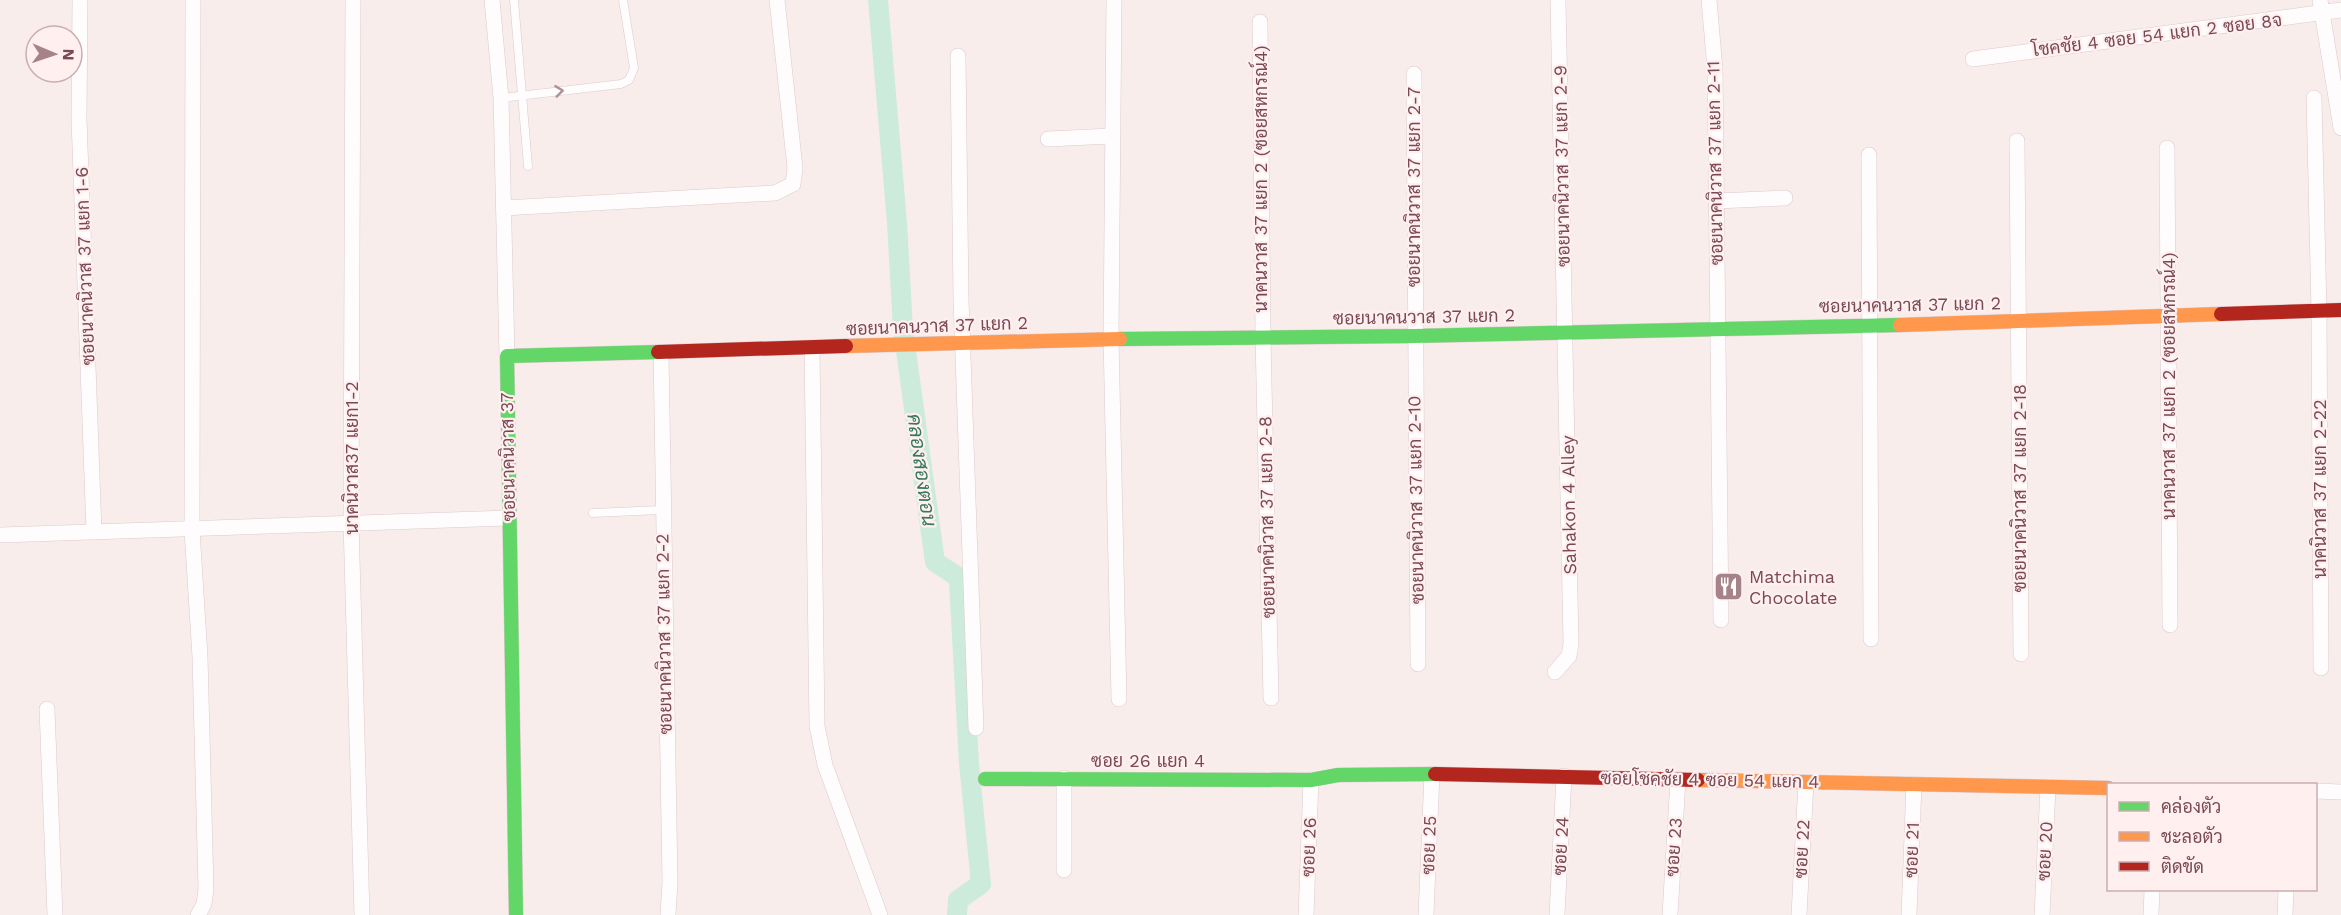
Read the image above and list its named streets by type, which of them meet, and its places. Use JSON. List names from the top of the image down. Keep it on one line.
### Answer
{"streets":{"street":["โชคชัย 4 ซอย 54 แยก 2 ซอย 8จ","ซอยนาคนิวาส 37 แยก 2-11","ซอยนาคนิวาส 37 แยก 2-9","นาคนวาส 37 แยก 2 (ซอยสหกรณ์4)","ซอยนาคนิวาส 37 แยก 2-7","ซอยนาคนิวาส 37 แยก 1-6","ซอยนาคนวาส 37 แยก 2","ซอยนาคนิวาส 37","นาคนิวาส37 แยก1-2","ซอยนาคนิวาส 37 แยก 2-18","นาคนิวาส 37 แยก 2-22","ซอยนาคนิวาส 37 แยก 2-10","Sahakon 4 Alley","ซอยนาคนิวาส 37 แยก 2-8","ซอยนาคนิวาส 37 แยก 2-2","ซอย 26 แยก 4","ซอยโชคชัย 4 ซอย 54 แยก 4","ซอย 25","ซอย 24","ซอย 26","ซอย 23","ซอย 22","ซอย 21","ซอย 20"]},"crossings":[["ซอยนาคนิวาส 37 แยก 2-11","ซอยนาคนวาส 37 แยก 2"],["ซอยนาคนิวาส 37 แยก 2-9","ซอยนาคนวาส 37 แยก 2"],["ซอยนาคนิวาส 37 แยก 2-9","Sahakon 4 Alley"],["นาคนวาส 37 แยก 2 (ซอยสหกรณ์4)","ซอยนาคนวาส 37 แยก 2"],["นาคนวาส 37 แยก 2 (ซอยสหกรณ์4)","ซอยนาคนิวาส 37 แยก 2-8"],["ซอยนาคนิวาส 37 แยก 2-7","ซอยนาคนวาส 37 แยก 2"],["ซอยนาคนิวาส 37 แยก 2-7","ซอยนาคนิวาส 37 แยก 2-10"],["ซอยนาคนวาส 37 แยก 2","ซอยนาคนิวาส 37"],["ซอยนาคนวาส 37 แยก 2","ซอยนาคนิวาส 37 แยก 2-18"],["ซอยนาคนวาส 37 แยก 2","นาคนิวาส 37 แยก 2-22"],["ซอยนาคนวาส 37 แยก 2","ซอยนาคนิวาส 37 แยก 2-10"],["ซอยนาคนวาส 37 แยก 2","Sahakon 4 Alley"],["ซอยนาคนวาส 37 แยก 2","ซอยนาคนิวาส 37 แยก 2-8"],["ซอยนาคนวาส 37 แยก 2","ซอยนาคนิวาส 37 แยก 2-2"],["ซอย 26 แยก 4","ซอยโชคชัย 4 ซอย 54 แยก 4"],["ซอย 26 แยก 4","ซอย 26"],["ซอยโชคชัย 4 ซอย 54 แยก 4","ซอย 25"],["ซอยโชคชัย 4 ซอย 54 แยก 4","ซอย 24"],["ซอยโชคชัย 4 ซอย 54 แยก 4","ซอย 26"],["ซอยโชคชัย 4 ซอย 54 แยก 4","ซอย 23"],["ซอยโชคชัย 4 ซอย 54 แยก 4","ซอย 22"],["ซอยโชคชัย 4 ซอย 54 แยก 4","ซอย 21"],["ซอยโชคชัย 4 ซอย 54 แยก 4","ซอย 20"]],"water":["คลองสองตอน"],"places":{"restaurant":["Matchima Chocolate"]},"legend":["คล่องตัว","ชะลอตัว","ติดขัด"],"north":"right"}
